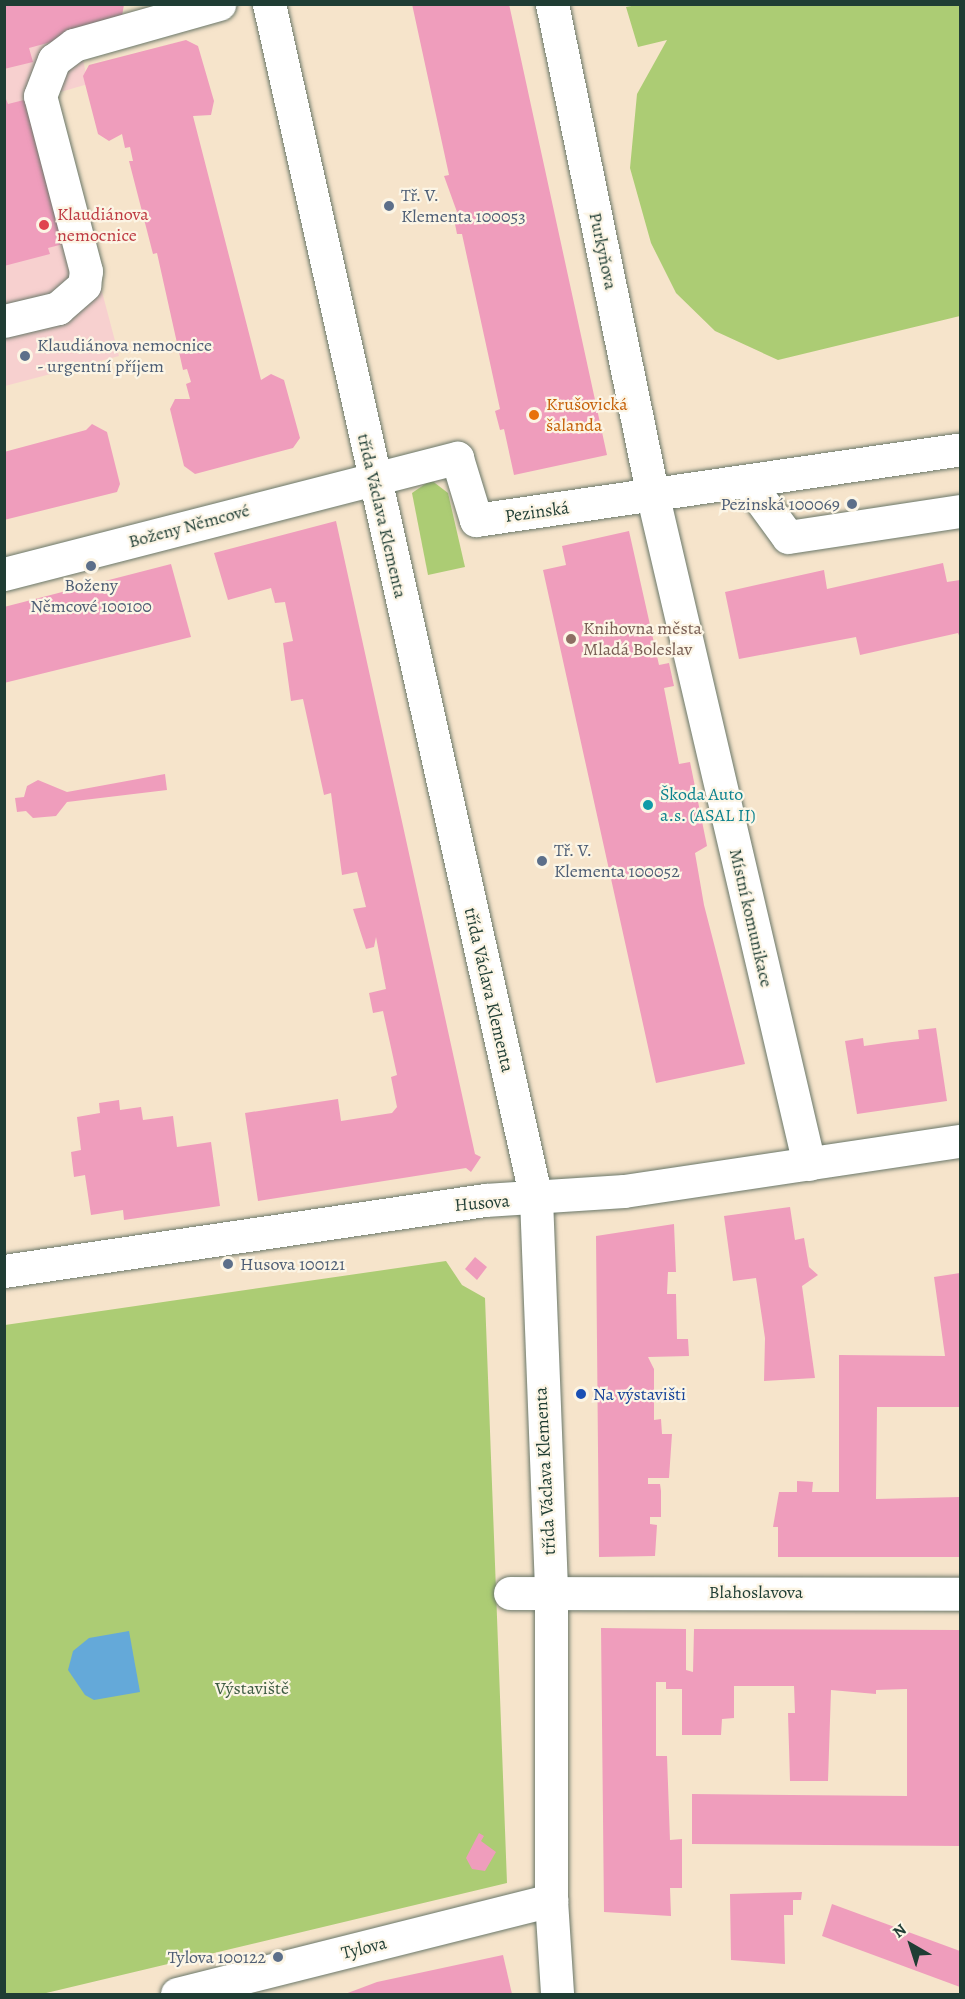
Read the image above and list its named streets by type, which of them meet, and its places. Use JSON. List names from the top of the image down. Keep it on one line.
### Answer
{"streets":{"street":["Purkyňova","Pezinská","třída Václava Klementa","Boženy Němcové","Místní komunikace","Husova","Blahoslavova","Tylova"]},"crossings":[["Purkyňova","Pezinská"],["Purkyňova","Místní komunikace"],["Pezinská","třída Václava Klementa"],["Pezinská","Boženy Němcové"],["Pezinská","Místní komunikace"],["třída Václava Klementa","Boženy Němcové"],["třída Václava Klementa","Husova"],["třída Václava Klementa","Blahoslavova"],["třída Václava Klementa","Tylova"],["Místní komunikace","Husova"]],"parks":["Výstaviště"],"places":["Tř. V. Klementa 100053","Klaudiánova nemocnice","Klaudiánova nemocnice - urgentní příjem","Krušovická šalanda","Pezinská 100069","Boženy Němcové 100100","Knihovna města Mladá Boleslav","Škoda Auto a.s. (ASAL II)","Tř. V. Klementa 100052","Husova 100121","Na výstavišti","Tylova 100122"],"north":"top left"}
